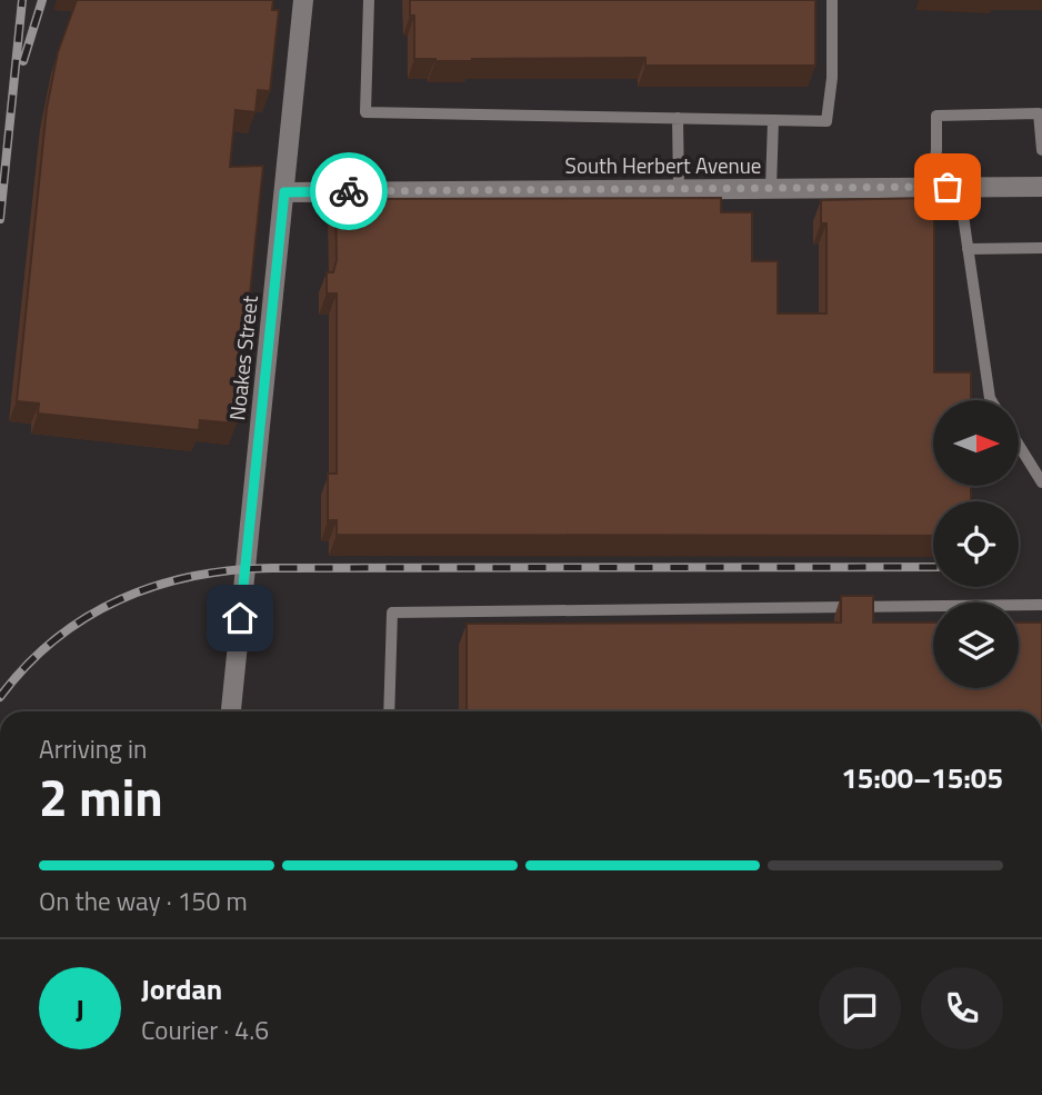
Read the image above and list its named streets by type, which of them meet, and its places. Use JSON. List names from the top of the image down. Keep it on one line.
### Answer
{"streets":{"street":["South Herbert Avenue","Noakes Street"]},"crossings":[["South Herbert Avenue","Noakes Street"]],"north":"right","page":{"heading":["2 min","Arriving in","15:00–15:05"],"panel":["Jordan","Courier · 4.6"],"bar":"On the way · 150 m","round":"J"}}
